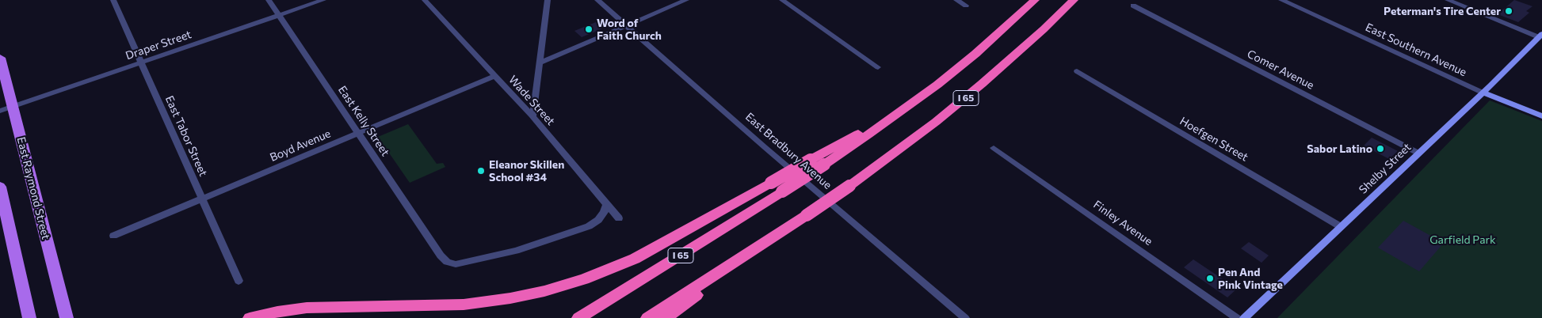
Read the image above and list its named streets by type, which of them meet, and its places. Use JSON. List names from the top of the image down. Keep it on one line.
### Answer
{"streets":{"highway":["I 65"],"main road":["East Southern Avenue","Shelby Street","East Raymond Street"],"street":["Draper Street","Comer Avenue","Wade Street","East Kelly Street","East Tabor Street","Hoefgen Street","Boyd Avenue","East Bradbury Avenue","Finley Avenue"]},"crossings":[["Draper Street","East Kelly Street"],["Draper Street","East Tabor Street"],["Draper Street","East Raymond Street"],["East Southern Avenue","Shelby Street"],["Comer Avenue","Shelby Street"],["Wade Street","East Kelly Street"],["Wade Street","Boyd Avenue"],["East Kelly Street","Boyd Avenue"],["East Tabor Street","Boyd Avenue"],["Hoefgen Street","Shelby Street"]],"parks":["Garfield Park"],"places":["Peterman's Tire Center","Word of Faith Church","Sabor Latino","Eleanor Skillen School #34","Pen And Pink Vintage"]}
